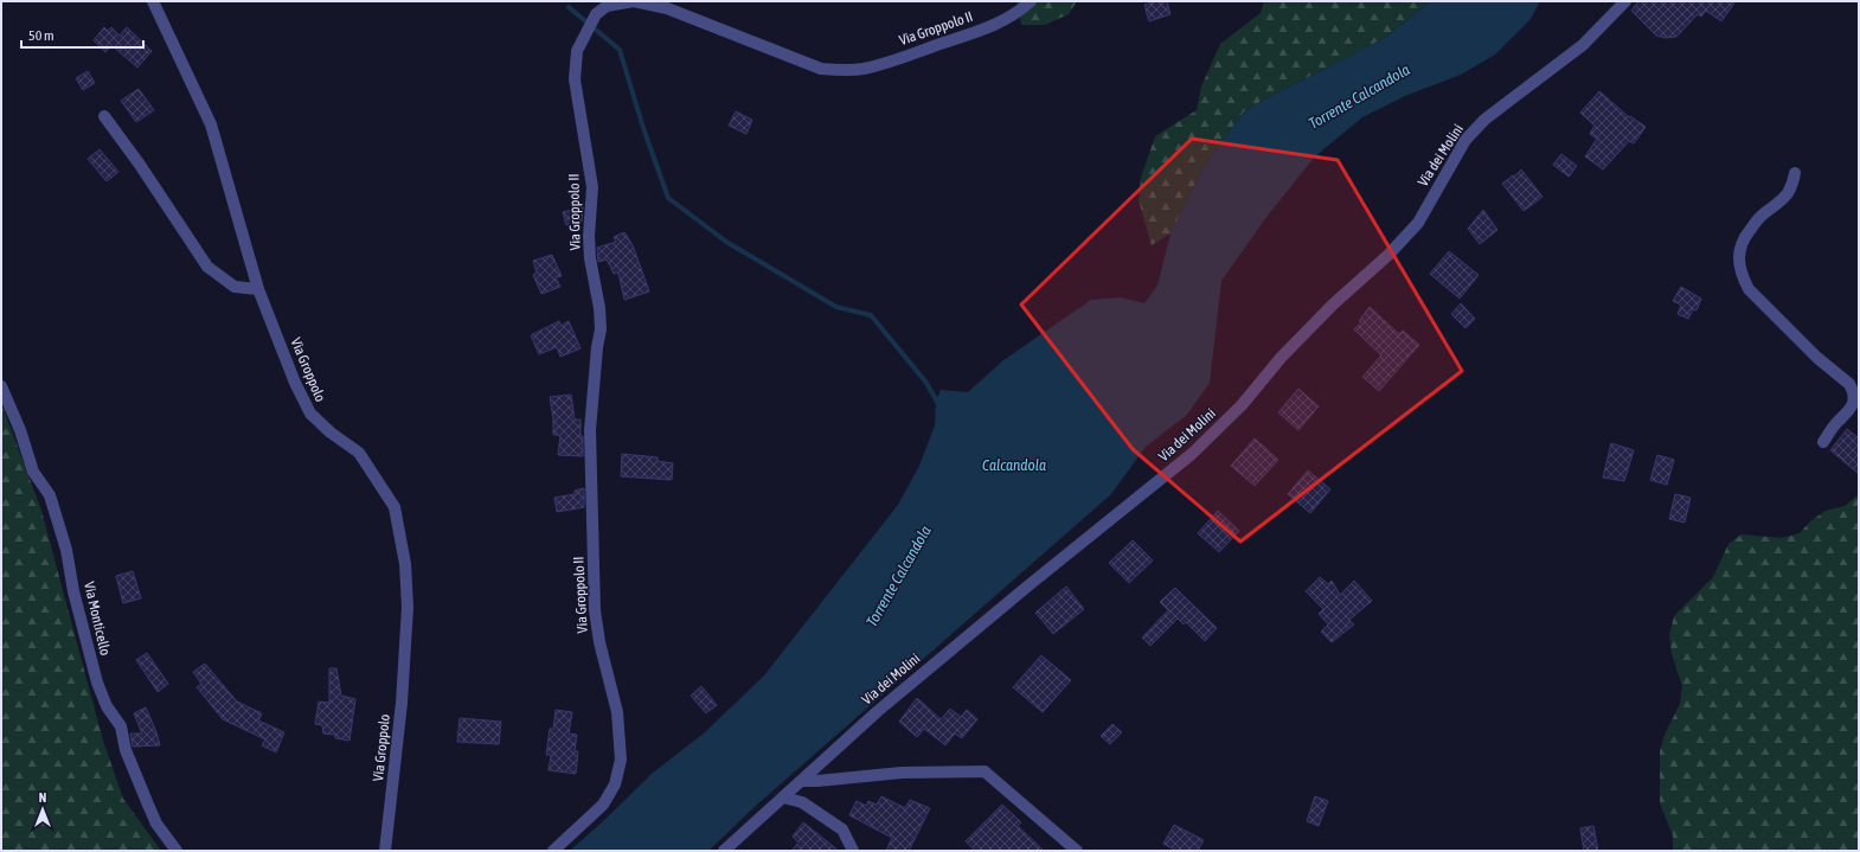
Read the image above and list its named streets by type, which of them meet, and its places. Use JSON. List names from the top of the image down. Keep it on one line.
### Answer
{"streets":{"street":["Via Groppolo II","Via dei Molini","Via Groppolo","Via Monticello"]},"water":["Torrente Calcandola","Calcandola"],"scale_bar":"50 m","north":"top"}
